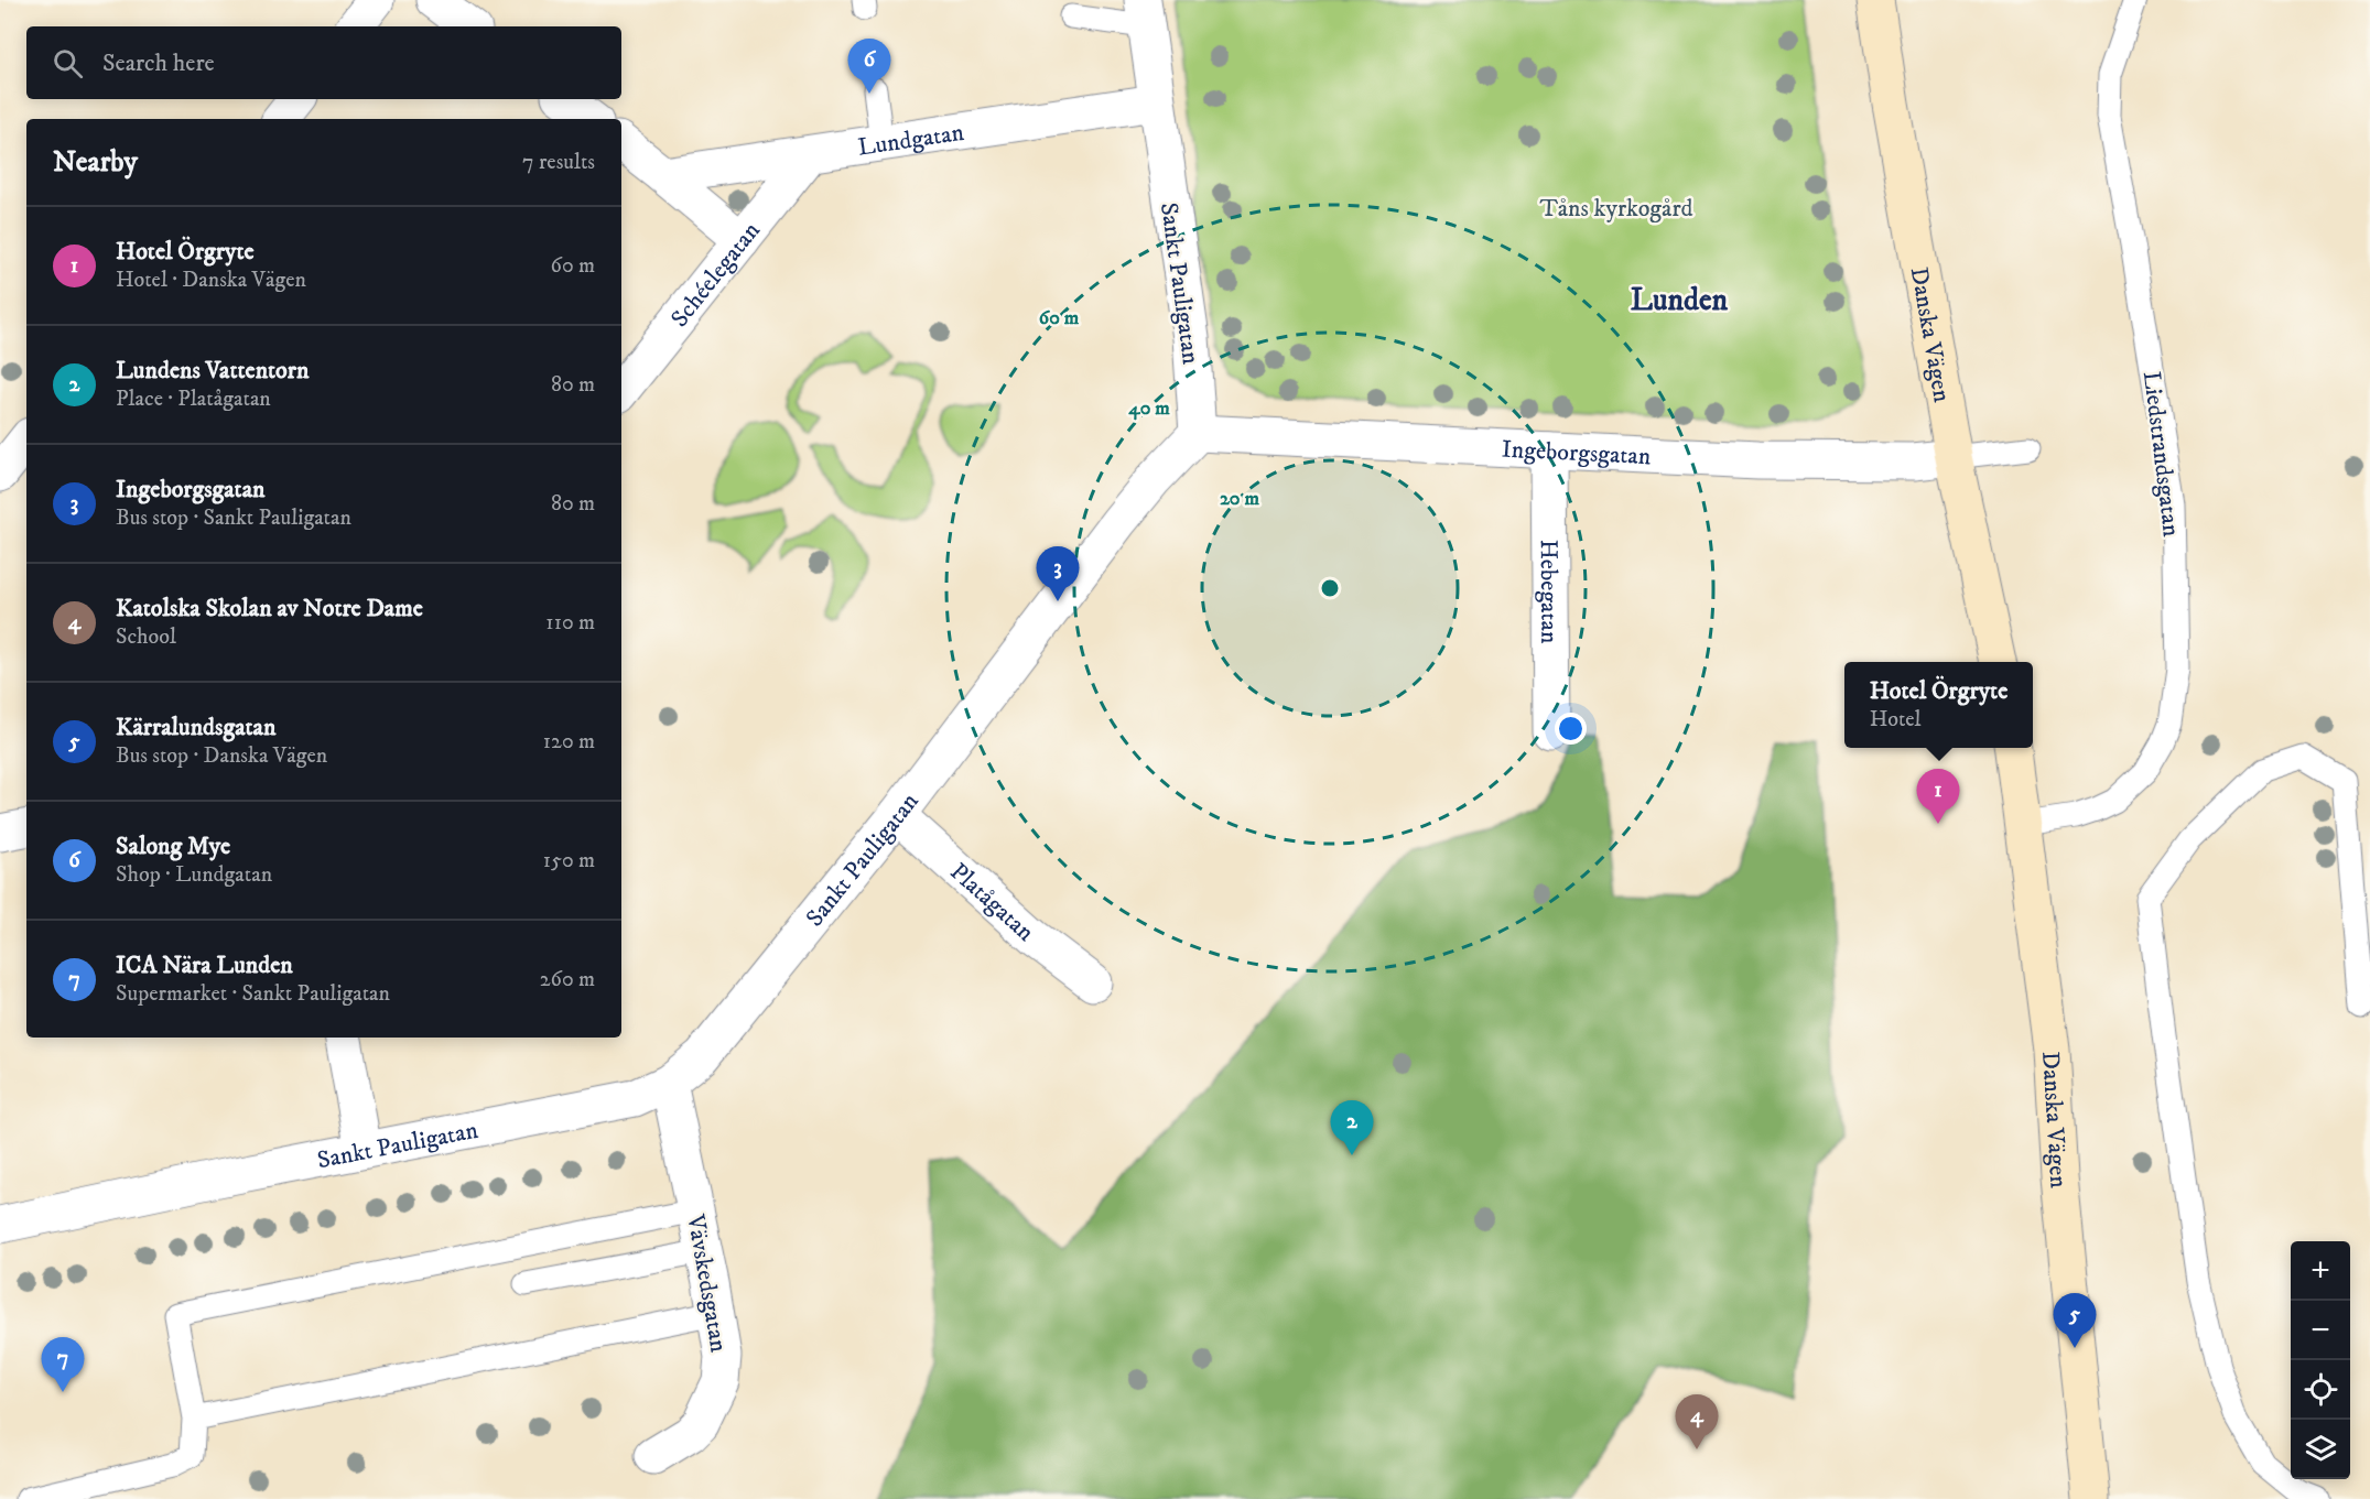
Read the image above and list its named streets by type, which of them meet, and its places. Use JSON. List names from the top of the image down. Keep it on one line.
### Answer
{"streets":{"street":["Lundgatan","Schéelegatan","Sankt Pauligatan","Danska Vägen","Ingeborgsgatan","Hebegatan","Platågatan","Vävskedsgatan"],"lane":["Liedstrandsgatan"]},"crossings":[["Lundgatan","Schéelegatan"],["Lundgatan","Sankt Pauligatan"],["Sankt Pauligatan","Ingeborgsgatan"],["Sankt Pauligatan","Platågatan"],["Sankt Pauligatan","Vävskedsgatan"],["Danska Vägen","Ingeborgsgatan"],["Danska Vägen","Liedstrandsgatan"],["Ingeborgsgatan","Hebegatan"]],"districts":["Lunden"],"parks":["Tåns kyrkogård"],"page":{"search":"Search here","pins":["6","3","1","2","5","7","4"],"heading":["Nearby","7 results"],"list":[{"mark":"1","name":"Hotel Örgryte","note":"Hotel · Danska Vägen","value":"60 m"},{"mark":"2","name":"Lundens Vattentorn","note":"Place · Platågatan","value":"80 m"},{"mark":"3","name":"Ingeborgsgatan","note":"Bus stop · Sankt Pauligatan","value":"80 m"},{"mark":"4","name":"Katolska Skolan av Notre Dame","note":"School","value":"110 m"},{"mark":"5","name":"Kärralundsgatan","note":"Bus stop · Danska Vägen","value":"120 m"},{"mark":"6","name":"Salong Mye","note":"Shop · Lundgatan","value":"150 m"},{"mark":"7","name":"ICA Nära Lunden","note":"Supermarket · Sankt Pauligatan","value":"260 m"}],"popup":["Hotel Örgryte","Hotel"],"map_buttons":["+","−"]},"rings":["60 m","40 m","20 m"]}
